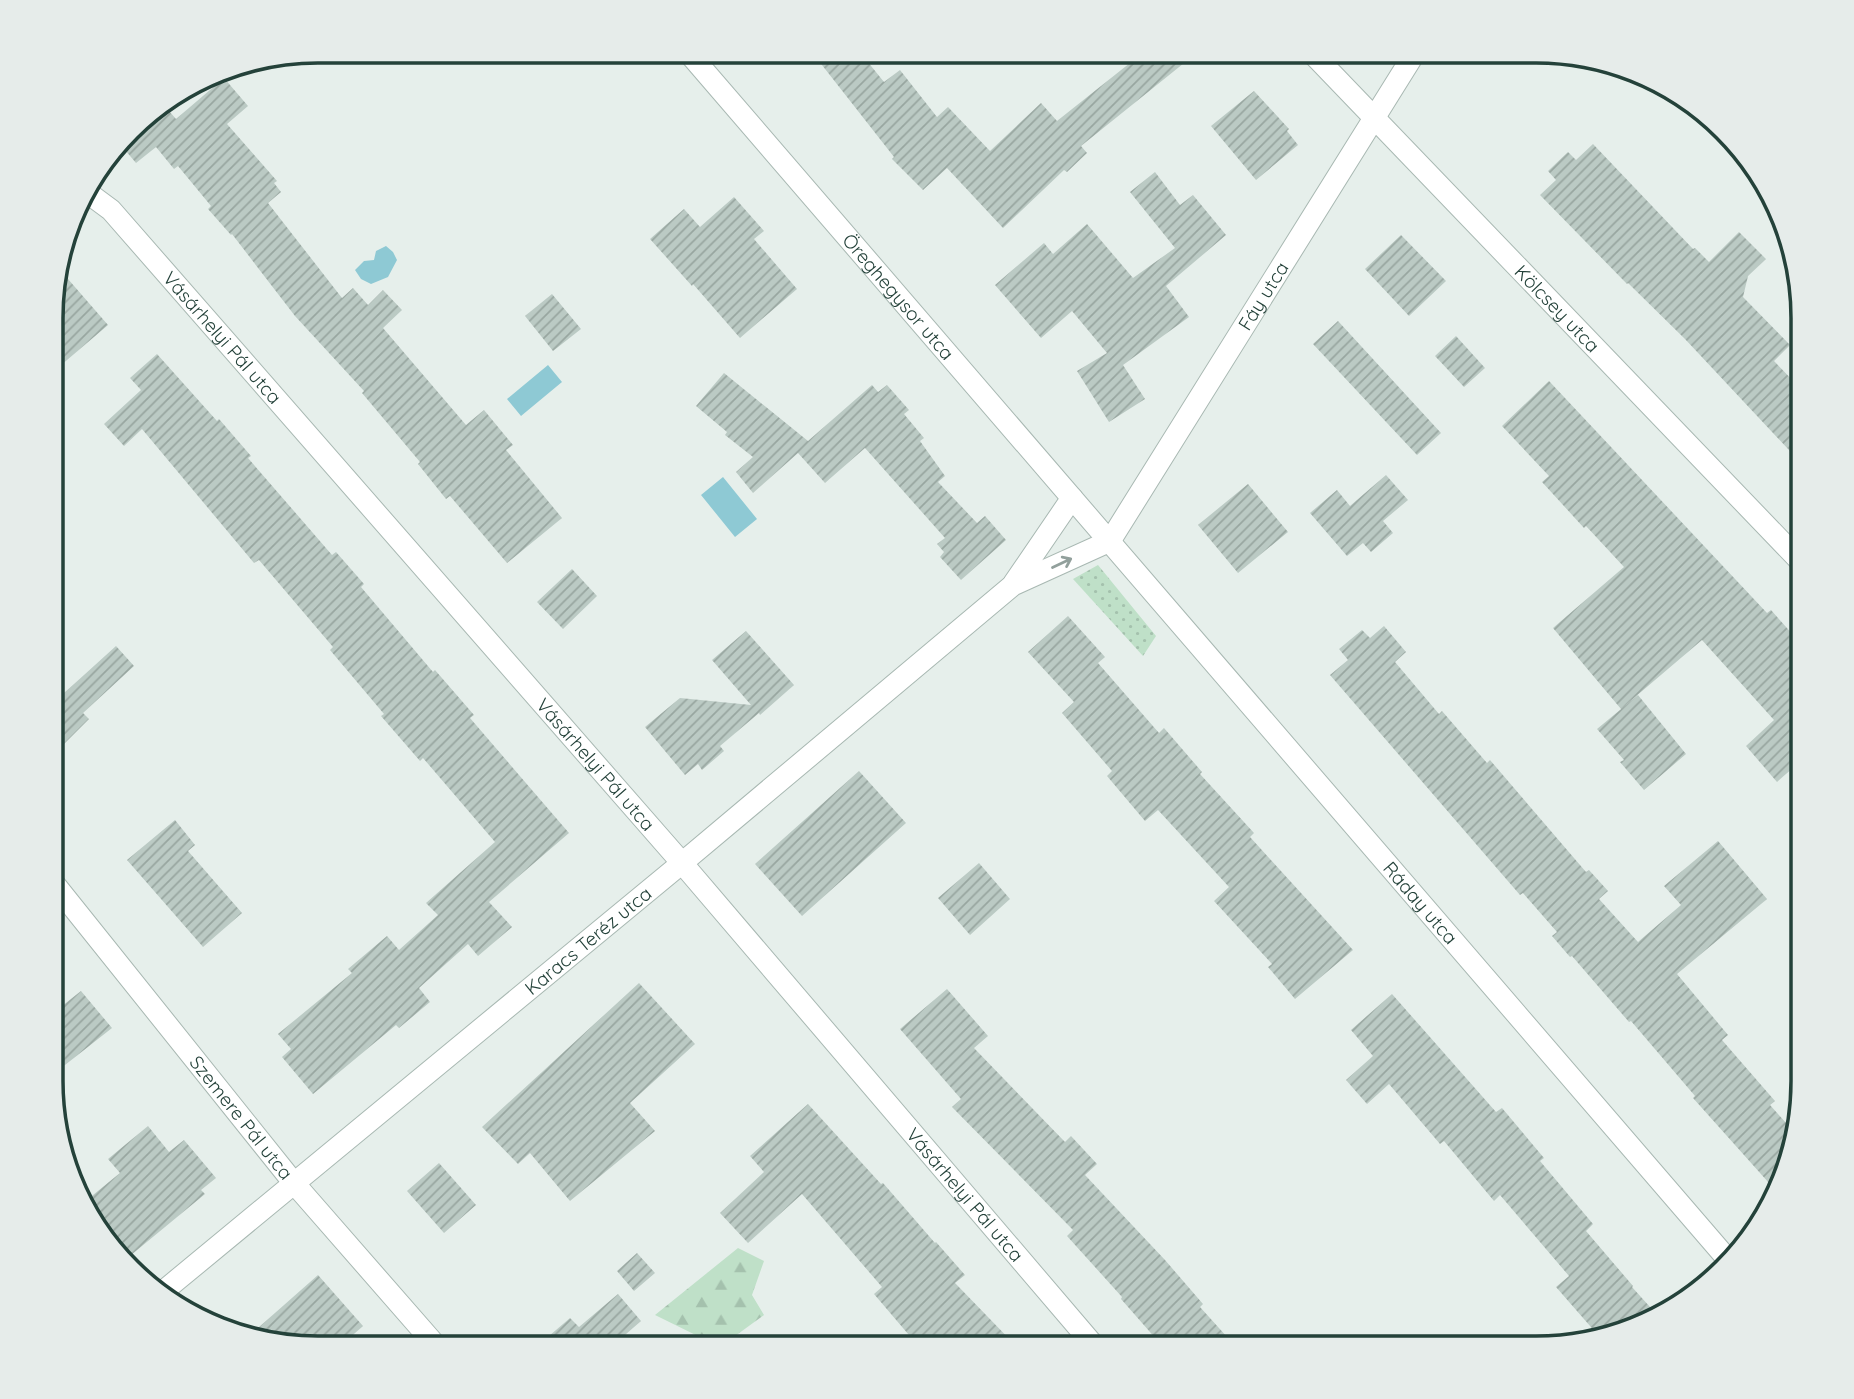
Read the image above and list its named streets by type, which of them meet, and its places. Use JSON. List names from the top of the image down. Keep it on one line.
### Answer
{"streets":{"street":["Öreghegysor utca","Fáy utca","Kölcsey utca","Vásárhelyi Pál utca","Ráday utca","Karacs Teréz utca","Szemere Pál utca"]},"crossings":[["Öreghegysor utca","Fáy utca"],["Öreghegysor utca","Ráday utca"],["Öreghegysor utca","Karacs Teréz utca"],["Fáy utca","Kölcsey utca"],["Fáy utca","Ráday utca"],["Fáy utca","Karacs Teréz utca"],["Vásárhelyi Pál utca","Karacs Teréz utca"],["Ráday utca","Karacs Teréz utca"],["Karacs Teréz utca","Szemere Pál utca"]]}
